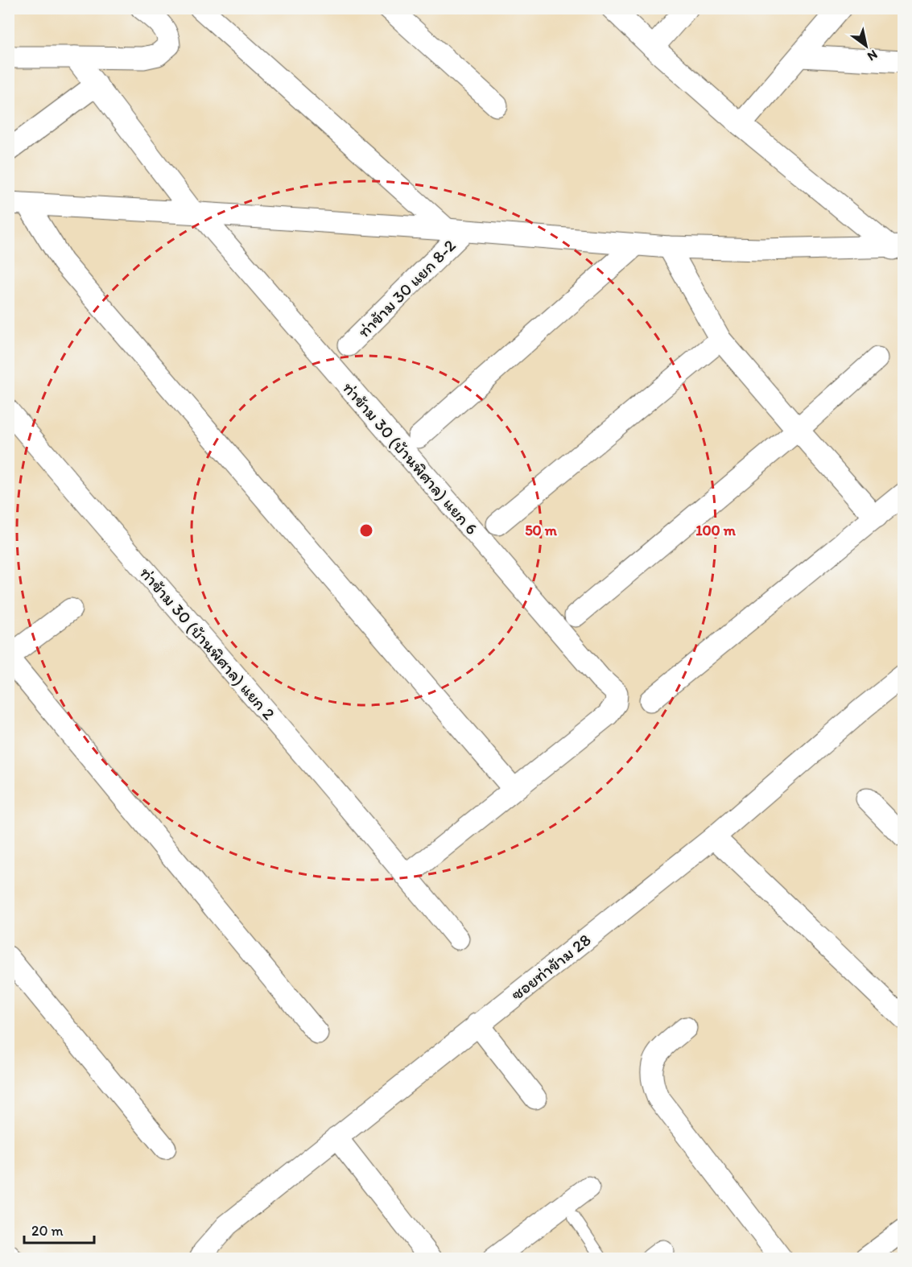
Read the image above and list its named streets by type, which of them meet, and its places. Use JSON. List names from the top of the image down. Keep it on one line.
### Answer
{"streets":{"street":["ท่าข้าม 30 แยก 8-2","ท่าข้าม 30 (บ้านพิศาล) แยก 6","ท่าข้าม 30 (บ้านพิศาล) แยก 2","ซอยท่าข้าม 28"]},"scale_bar":"20 m","north":"bottom right","rings":["50 m","100 m"]}
